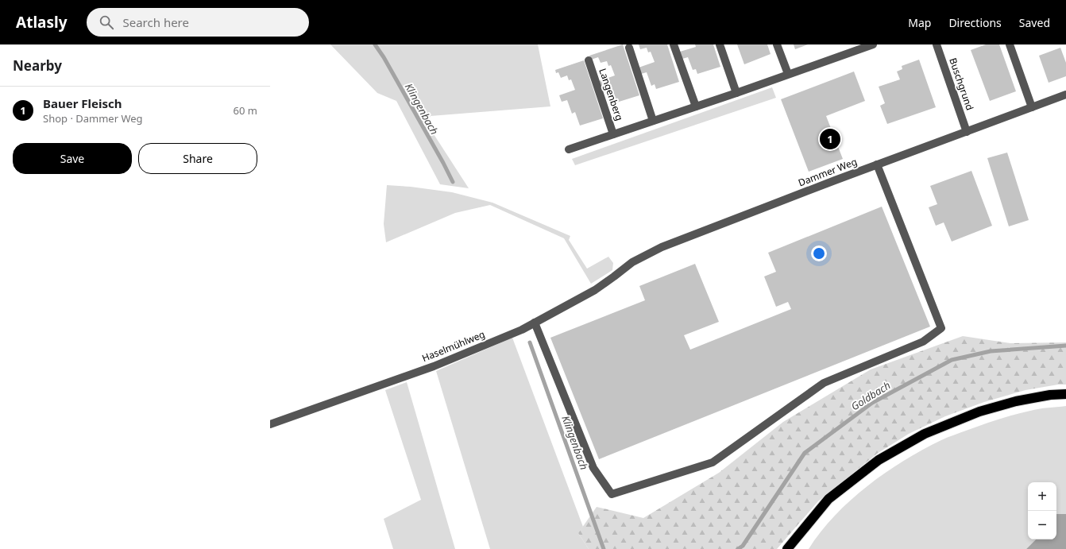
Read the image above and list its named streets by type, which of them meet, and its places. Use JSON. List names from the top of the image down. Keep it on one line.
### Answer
{"streets":{"street":["Buschgrund","Langenberg","Dammer Weg","Haselmühlweg"]},"crossings":[["Buschgrund","Dammer Weg"],["Dammer Weg","Haselmühlweg"]],"water":["Klingenbach","Goldbach"],"page":{"header":"Atlasly","search":"Search here","nav":["Map","Directions","Saved"],"heading":"Nearby","list":[{"mark":"1","name":"Bauer Fleisch","note":"Shop · Dammer Weg","value":"60 m"}],"pins":"1","buttons":["Save","Share"],"map_buttons":["+","−"]}}
